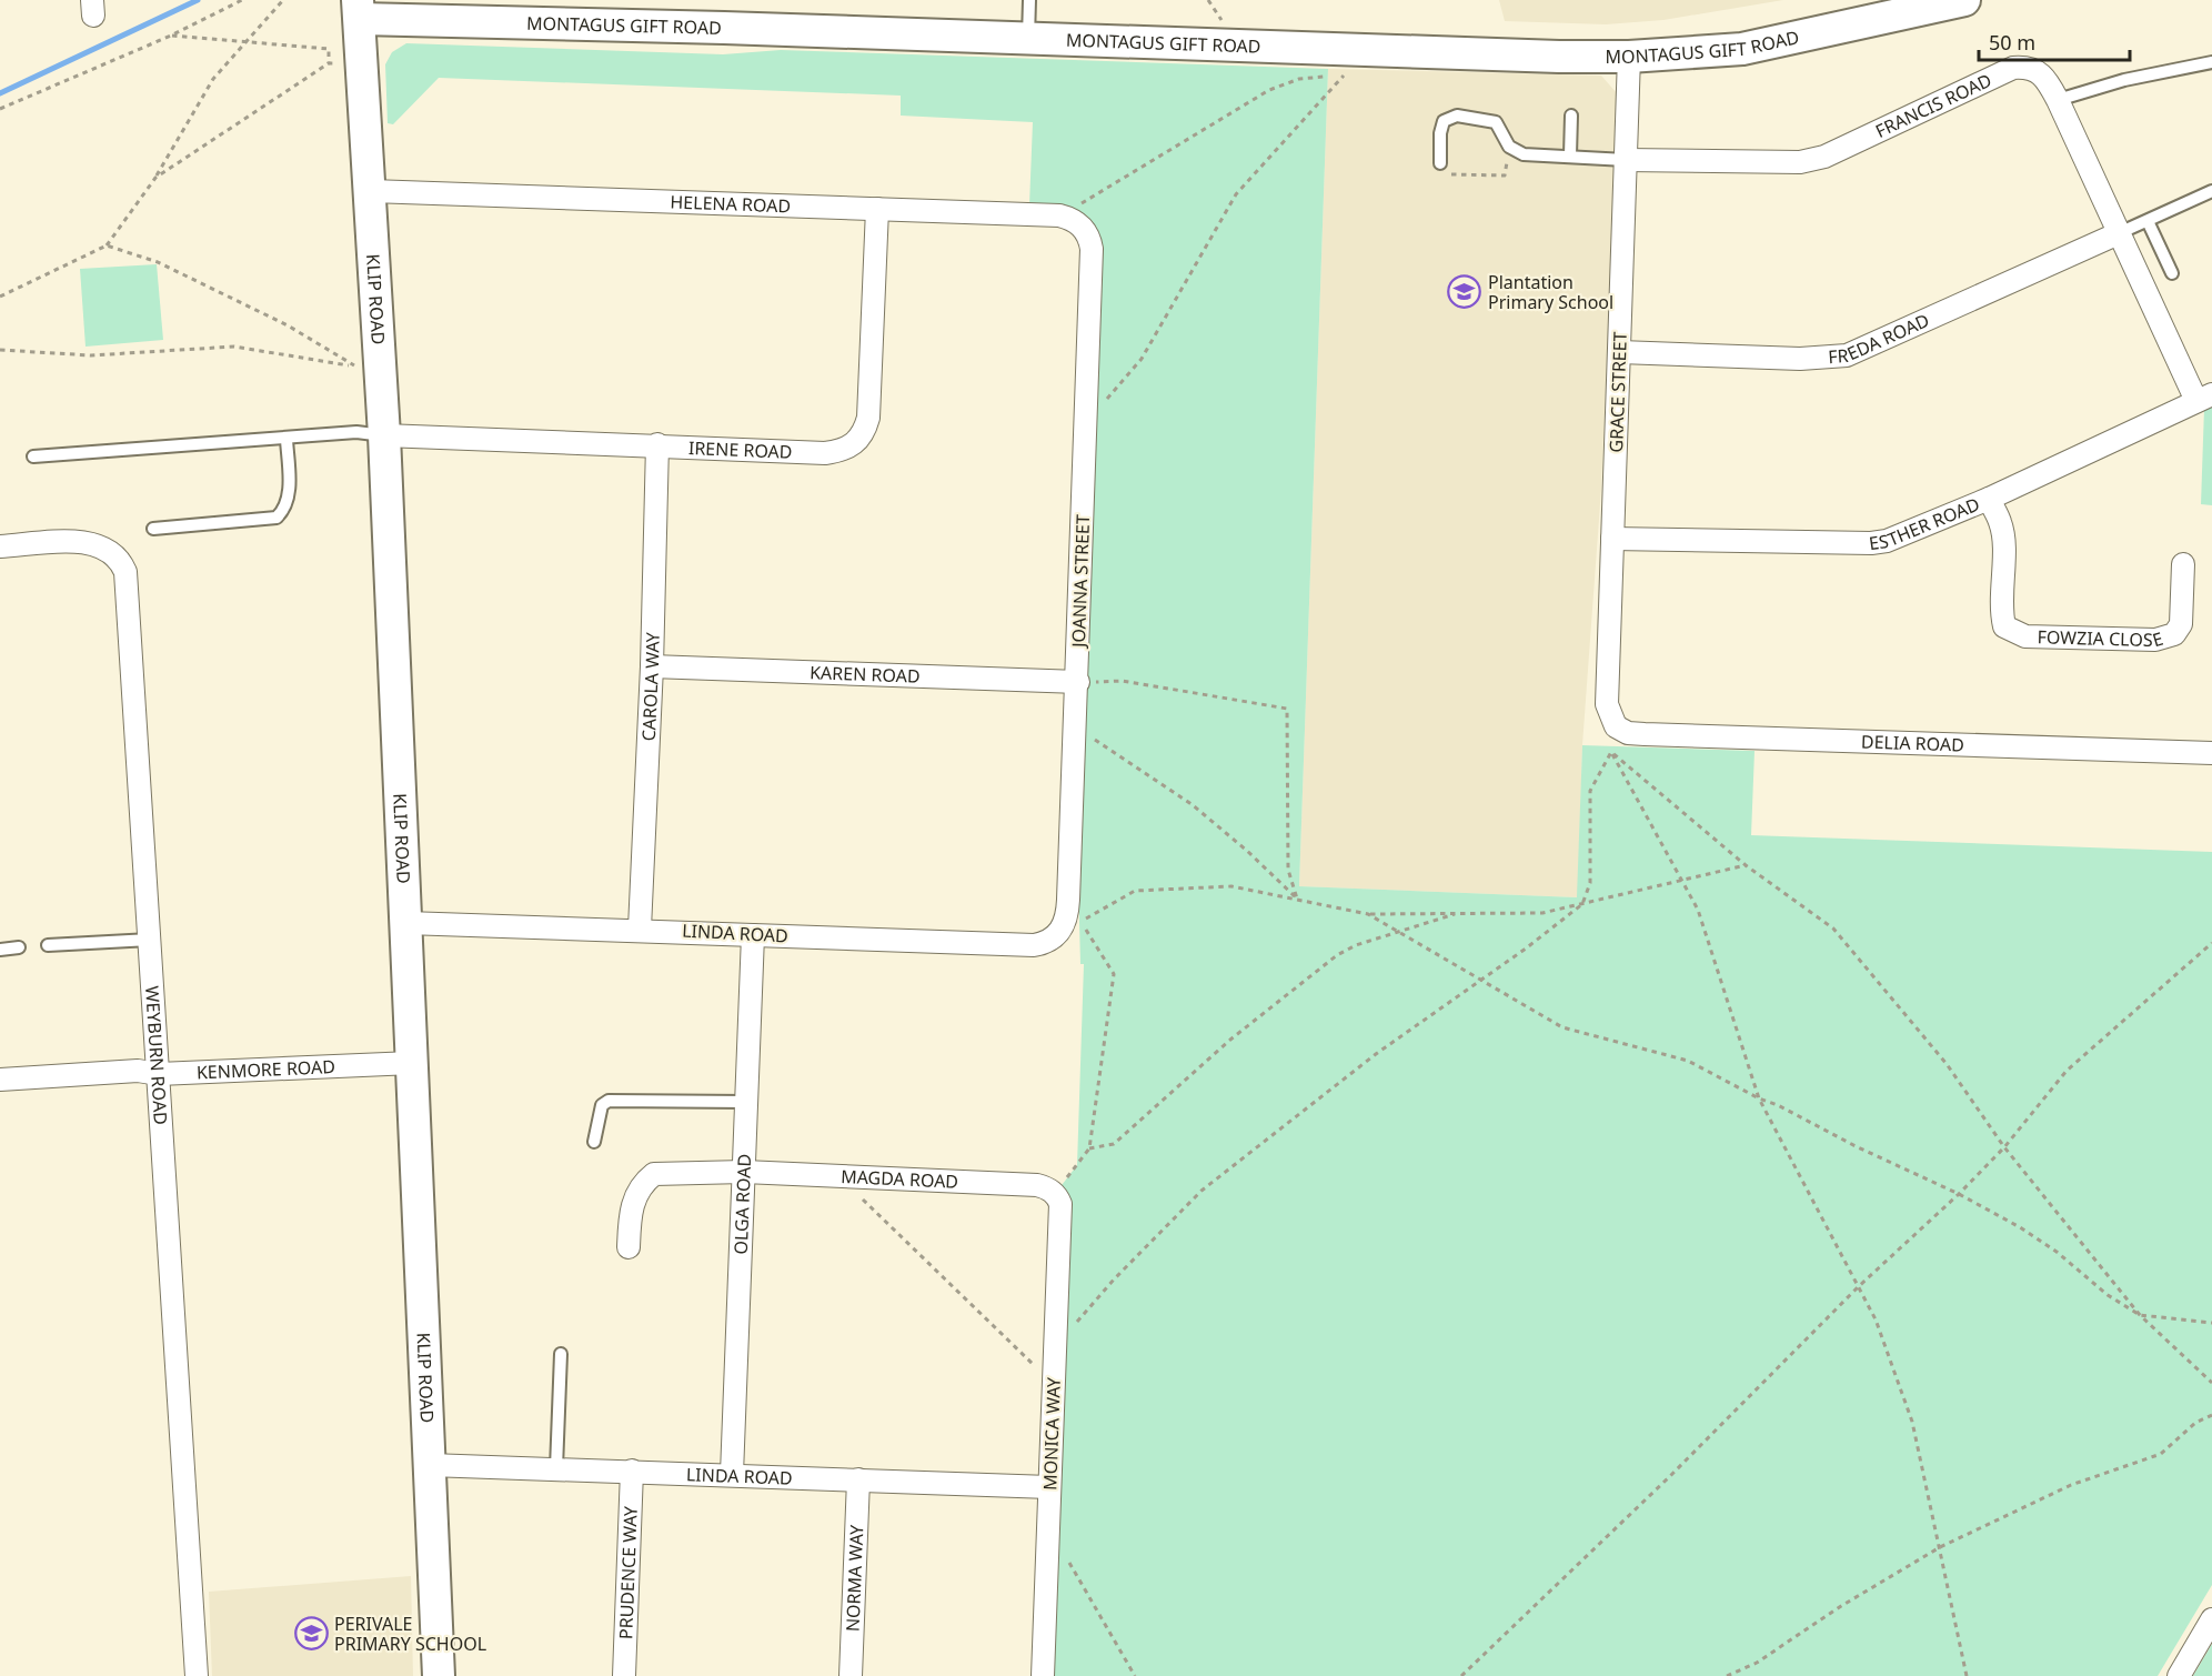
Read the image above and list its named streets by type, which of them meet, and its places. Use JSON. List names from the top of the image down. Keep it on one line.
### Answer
{"streets":{"street":["MONTAGUS GIFT ROAD","FRANCIS ROAD","HELENA ROAD","KLIP ROAD","FREDA ROAD","GRACE STREET","IRENE ROAD","ESTHER ROAD","JOANNA STREET","FOWZIA CLOSE","KAREN ROAD","CAROLA WAY","DELIA ROAD","LINDA ROAD","WEYBURN ROAD","KENMORE ROAD","MAGDA ROAD","OLGA ROAD","MONICA WAY","PRUDENCE WAY","NORMA WAY"]},"crossings":[["MONTAGUS GIFT ROAD","KLIP ROAD"],["MONTAGUS GIFT ROAD","GRACE STREET"],["FRANCIS ROAD","FREDA ROAD"],["FRANCIS ROAD","GRACE STREET"],["FRANCIS ROAD","ESTHER ROAD"],["HELENA ROAD","KLIP ROAD"],["HELENA ROAD","IRENE ROAD"],["HELENA ROAD","JOANNA STREET"],["KLIP ROAD","IRENE ROAD"],["KLIP ROAD","LINDA ROAD"],["KLIP ROAD","KENMORE ROAD"],["FREDA ROAD","GRACE STREET"],["GRACE STREET","ESTHER ROAD"],["GRACE STREET","DELIA ROAD"],["IRENE ROAD","CAROLA WAY"],["ESTHER ROAD","FOWZIA CLOSE"],["JOANNA STREET","KAREN ROAD"],["JOANNA STREET","LINDA ROAD"],["KAREN ROAD","CAROLA WAY"],["CAROLA WAY","LINDA ROAD"],["LINDA ROAD","OLGA ROAD"],["LINDA ROAD","MONICA WAY"],["LINDA ROAD","PRUDENCE WAY"],["LINDA ROAD","NORMA WAY"],["WEYBURN ROAD","KENMORE ROAD"],["MAGDA ROAD","OLGA ROAD"],["MAGDA ROAD","MONICA WAY"]],"places":{"school or university":["Plantation Primary School","PERIVALE PRIMARY SCHOOL"]},"scale_bar":"50 m"}
